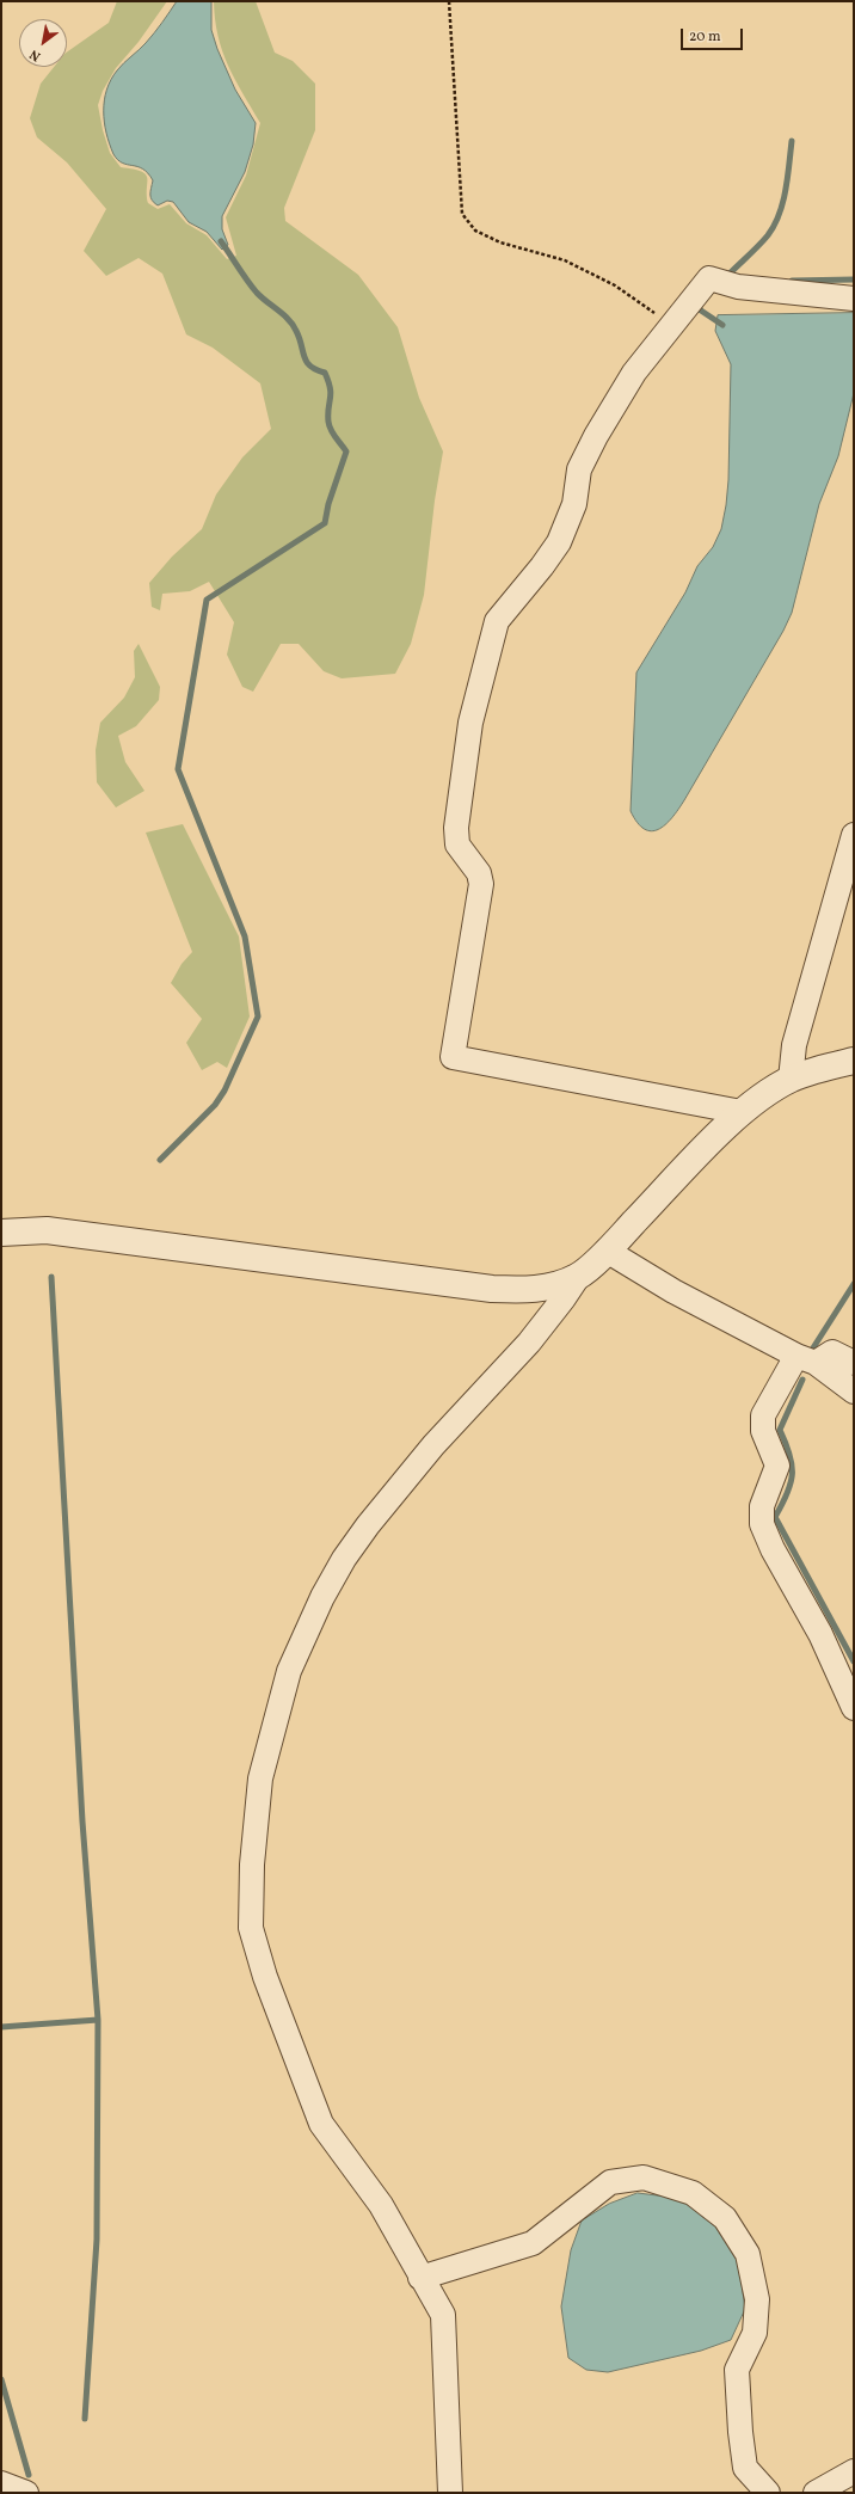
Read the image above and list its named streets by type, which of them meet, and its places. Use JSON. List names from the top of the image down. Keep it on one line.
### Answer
{"scale_bar":"20 m","north":"bottom left"}
